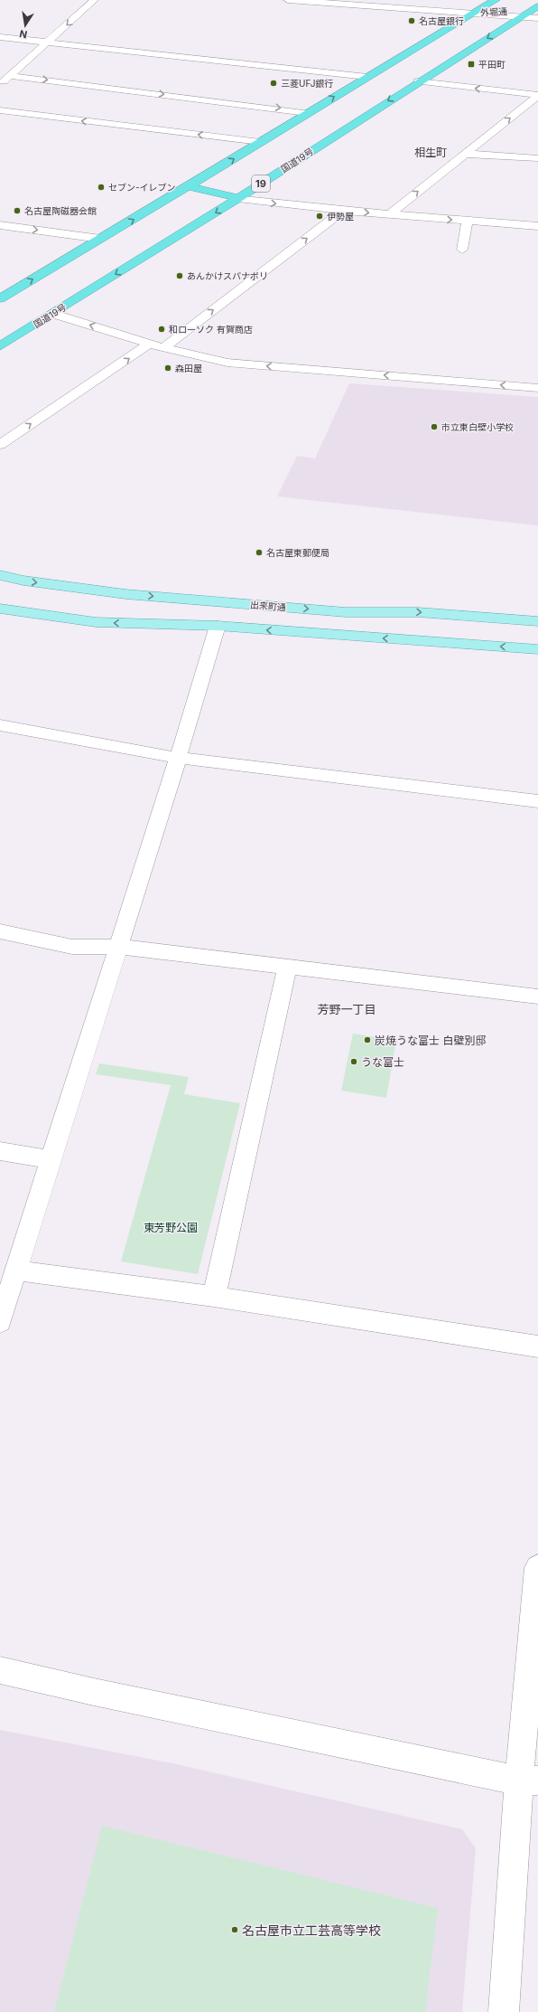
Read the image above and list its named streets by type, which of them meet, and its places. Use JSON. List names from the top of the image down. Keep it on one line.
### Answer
{"streets":{"highway":["国道19号","19"],"main road":["出来町通"],"street":["外堀通"]},"crossings":[["外堀通","国道19号"]],"districts":["相生町","芳野一丁目"],"parks":["東芳野公園"],"places":{"other":["名古屋銀行","三菱UFJ銀行","セブン-イレブン","名古屋陶磁器会館","伊勢屋","あんかけスパナポリ","和ローソク 有賀商店","森田屋","市立東白壁小学校","名古屋東郵便局","炭焼うな富士 白壁別邸","うな富士","名古屋市立工芸高等学校"],"transit":["平田町"]},"north":"bottom"}
